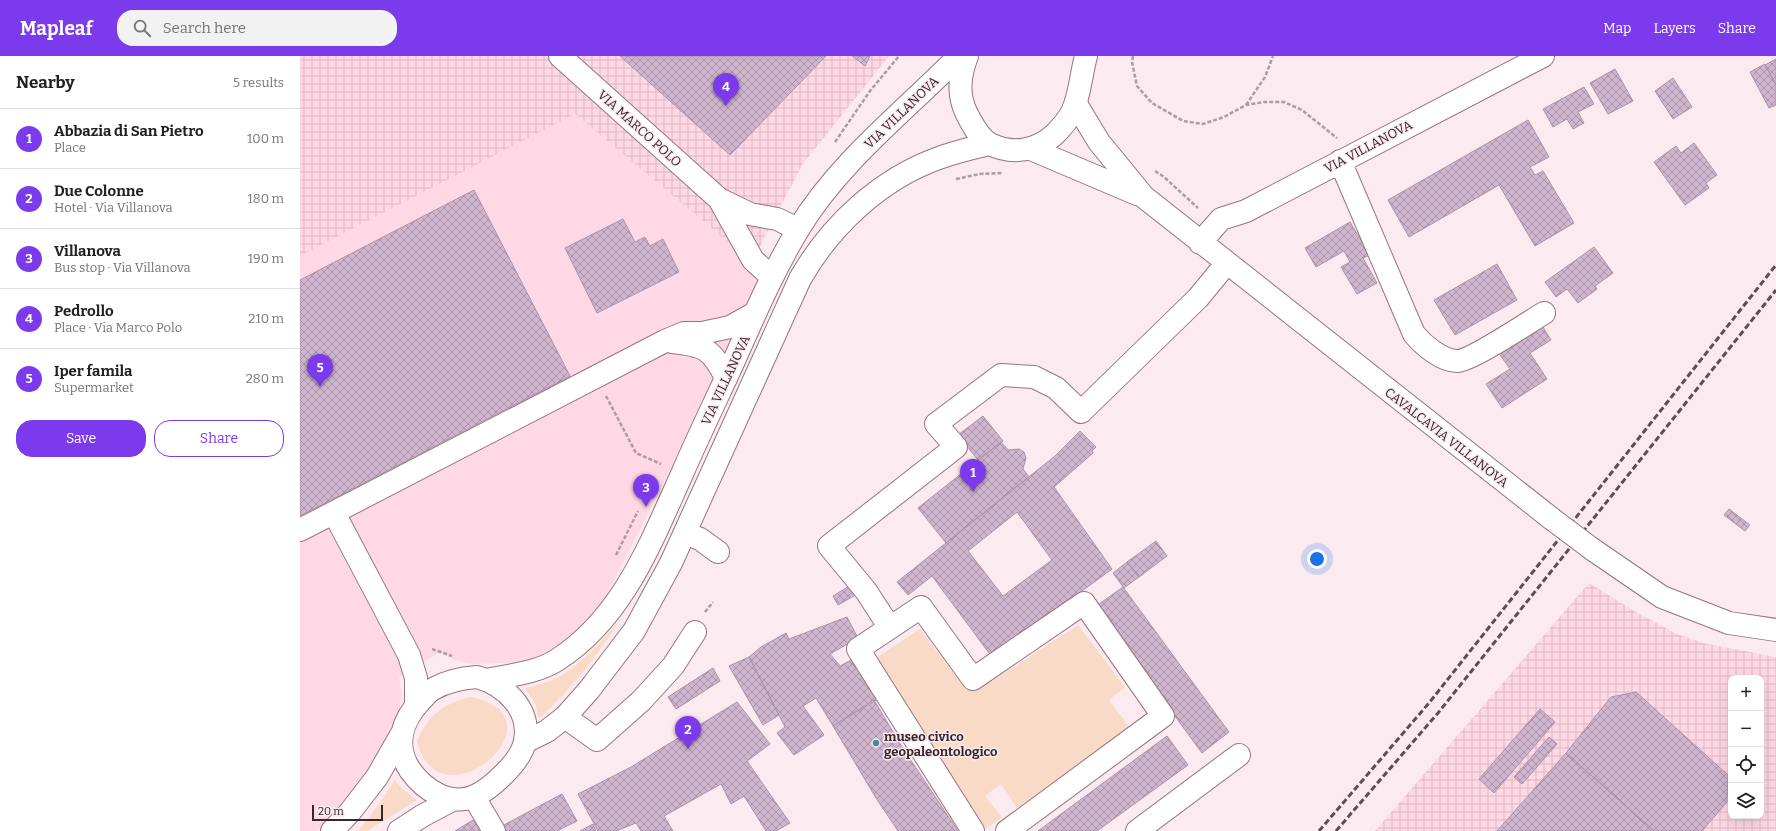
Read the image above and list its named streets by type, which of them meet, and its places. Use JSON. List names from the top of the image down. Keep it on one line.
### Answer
{"streets":{"street":["VIA VILLANOVA","VIA MARCO POLO","CAVALCAVIA VILLANOVA"]},"crossings":[["VIA VILLANOVA","VIA MARCO POLO"],["VIA VILLANOVA","CAVALCAVIA VILLANOVA"]],"places":["museo civico geopaleontologico"],"scale_bar":"20 m","page":{"header":"Mapleaf","search":"Search here","nav":["Map","Layers","Share"],"heading":["Nearby","5 results"],"pins":["4","5","1","3","2"],"list":[{"mark":"1","name":"Abbazia di San Pietro","note":"Place","value":"100 m"},{"mark":"2","name":"Due Colonne","note":"Hotel · Via Villanova","value":"180 m"},{"mark":"3","name":"Villanova","note":"Bus stop · Via Villanova","value":"190 m"},{"mark":"4","name":"Pedrollo","note":"Place · Via Marco Polo","value":"210 m"},{"mark":"5","name":"Iper famila","note":"Supermarket","value":"280 m"}],"buttons":["Save","Share"],"map_buttons":["+","−"],"scale":"20 m"}}
